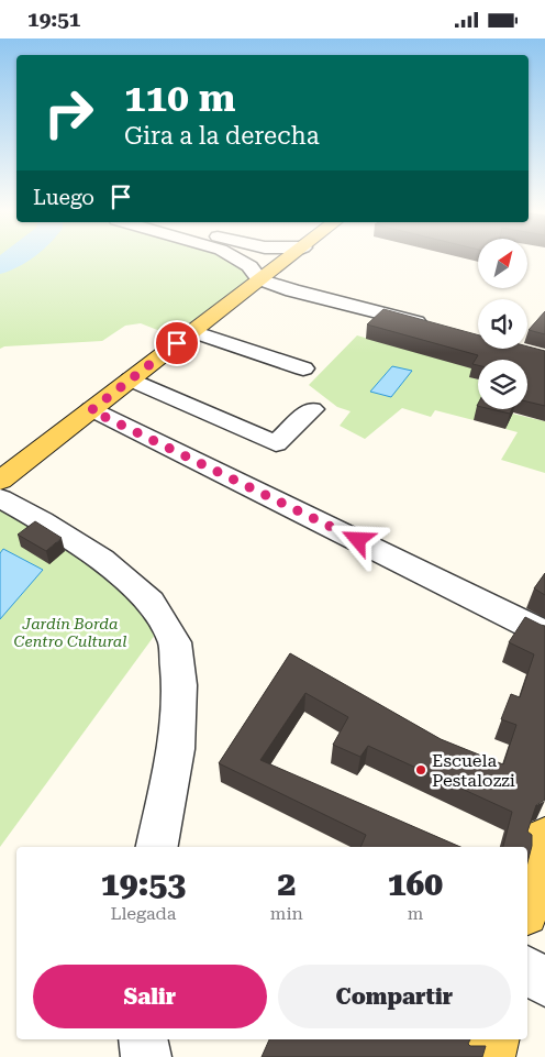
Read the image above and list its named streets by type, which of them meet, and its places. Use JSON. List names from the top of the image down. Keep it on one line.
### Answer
{"parks":["Jardín Borda Centro Cultural"],"places":["Escuela Pestalozzi"],"north":"top right","page":{"status":"19:51","turn":["110 m","Gira a la derecha"],"then":"Luego","eta":["19:53","Llegada","2","min","160","m"],"buttons":["Salir","Compartir"]}}
